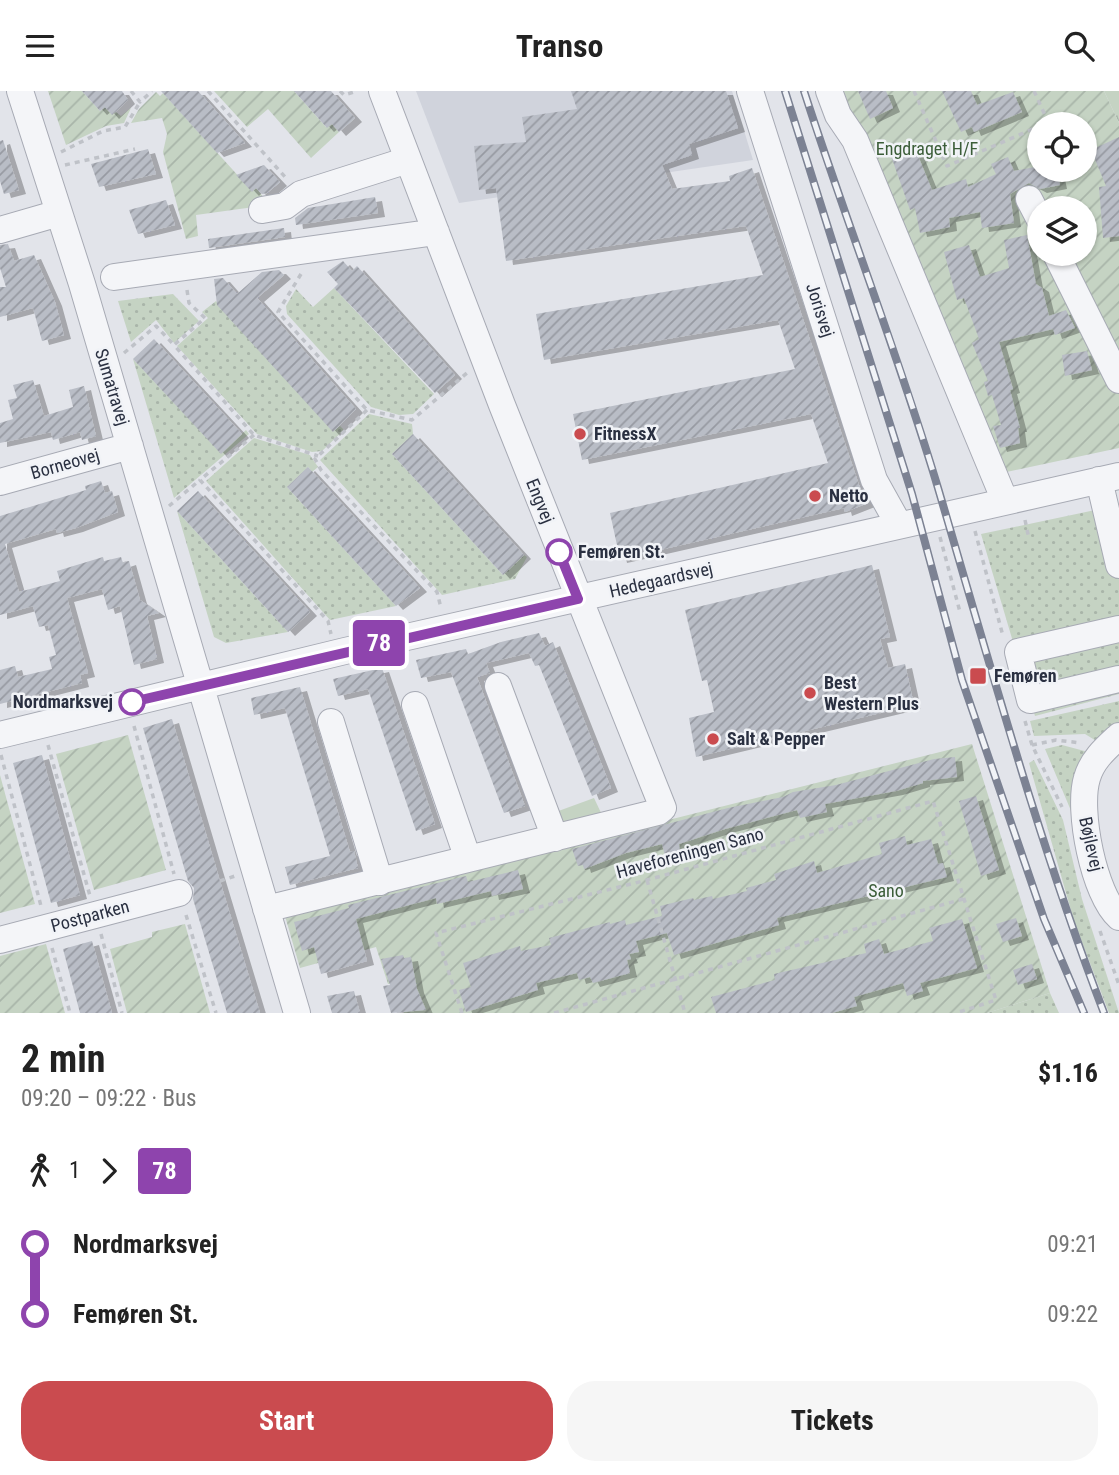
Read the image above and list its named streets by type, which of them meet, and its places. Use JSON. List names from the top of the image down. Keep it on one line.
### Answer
{"streets":{"street":["Jorisvej","Sumatravej","Borneovej","Engvej","Hedegaardsvej","Bøjlevej","Postparken"],"path":["Haveforeningen Sano"]},"crossings":[["Jorisvej","Hedegaardsvej"],["Sumatravej","Borneovej"],["Sumatravej","Hedegaardsvej"],["Engvej","Hedegaardsvej"]],"parks":["Engdraget H/F","Sano"],"places":{"other":["FitnessX","Netto","Femøren St.","Best Western Plus","Nordmarksvej","Salt & Pepper"],"transit":["Femøren"]},"lines":["bus line 78"],"page":{"header":"Transo","on_map":"78","heading":["2 min","09:20 – 09:22 · Bus","$1.16"],"legs":["1","78"],"list":[{"name":"Nordmarksvej","value":"09:21"},{"name":"Femøren St.","value":"09:22"}],"buttons":["Start","Tickets"]}}
